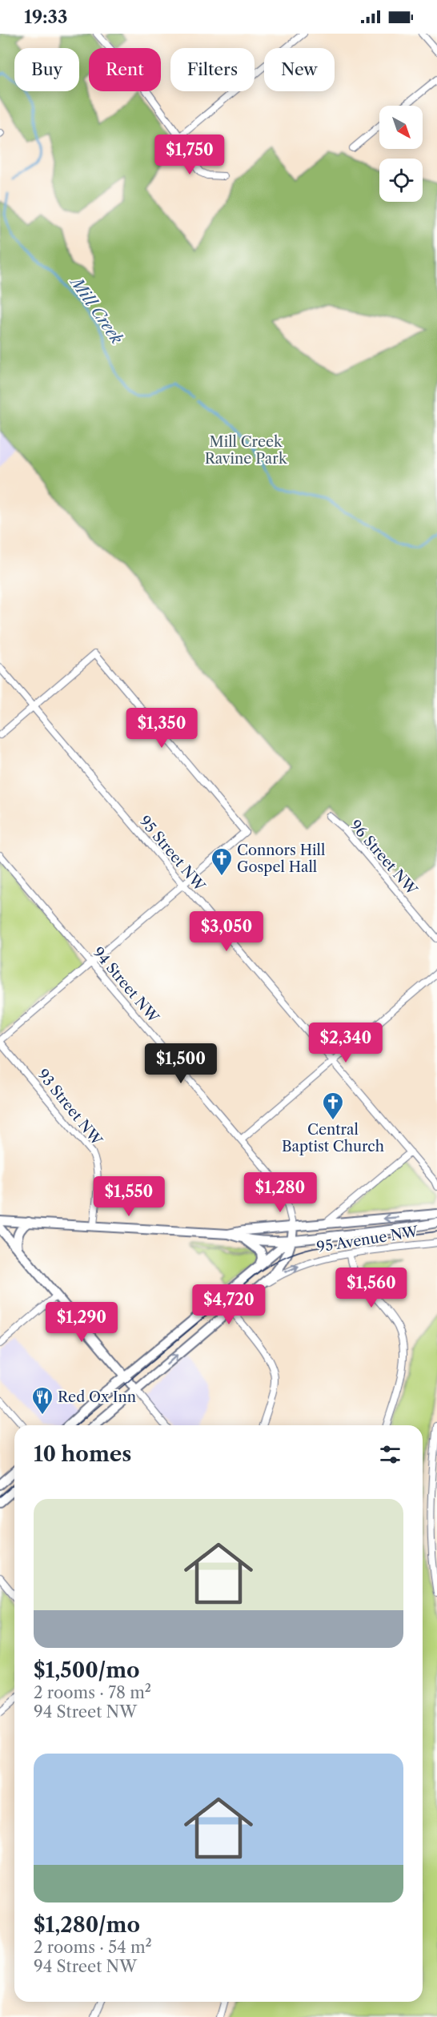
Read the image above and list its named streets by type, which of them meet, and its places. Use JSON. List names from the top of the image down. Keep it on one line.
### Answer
{"streets":{"street":["95 Street NW","96 Street NW","94 Street NW","93 Street NW","95 Avenue NW"]},"crossings":[["95 Street NW","95 Avenue NW"],["94 Street NW","95 Avenue NW"]],"water":["Mill Creek"],"parks":["Mill Creek Ravine Park"],"places":{"church":["Connors Hill Gospel Hall","Central Baptist Church"],"restaurant":["Red Ox Inn"]},"north":"bottom right","page":{"status":"19:33","chip":["Buy","Rent","Filters","New"],"price":["$1,750","$1,350","$3,050","$2,340","$1,500","$1,280","$1,550","$1,560","$4,720","$1,290"],"heading":"10 homes","list":[{"name":"$1,500/mo","note":"2 rooms · 78 m² · 94 Street NW"},{"name":"$1,280/mo","note":"2 rooms · 54 m² · 94 Street NW"}]}}
